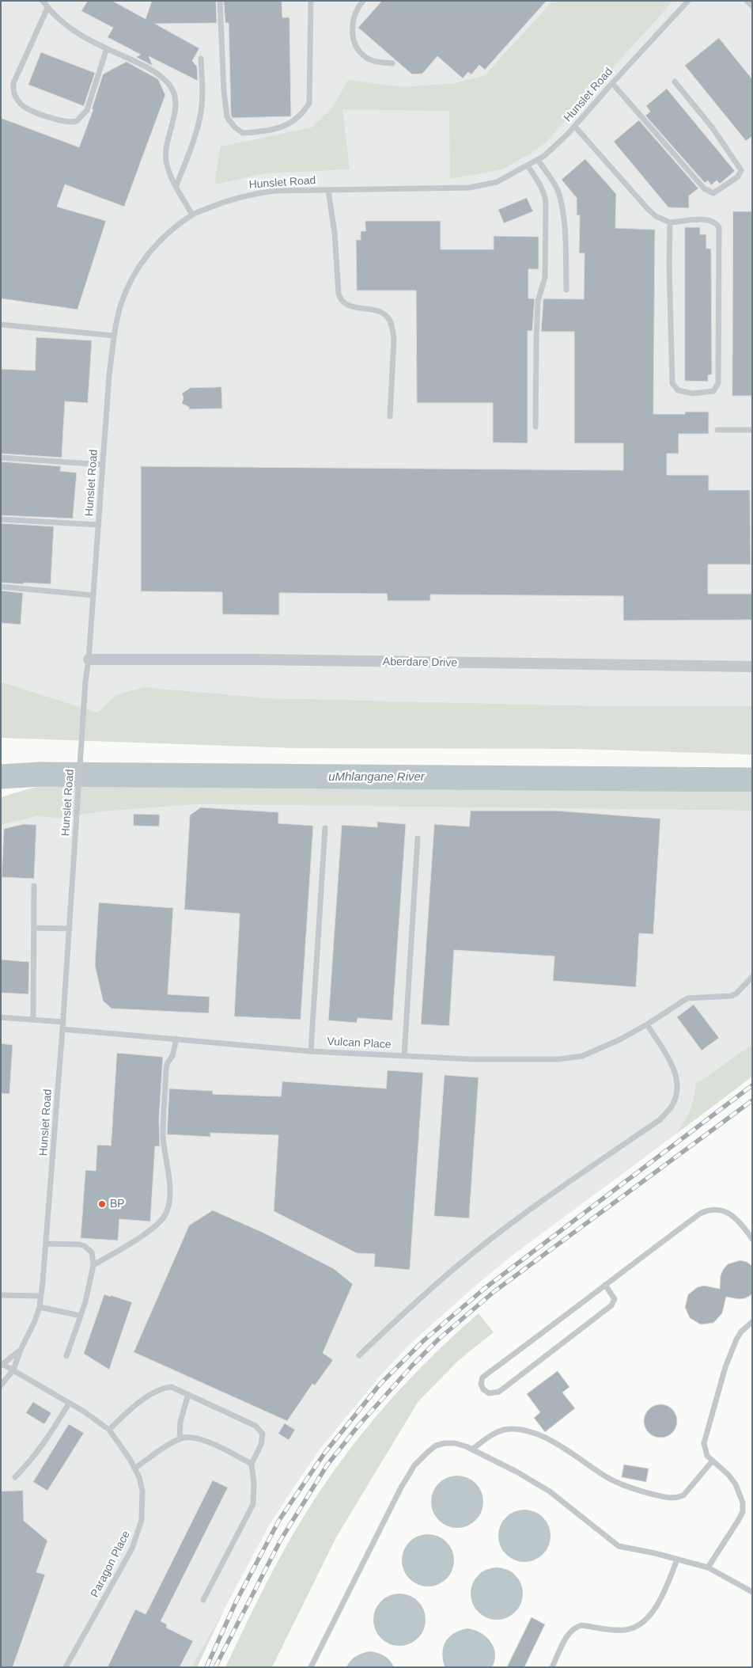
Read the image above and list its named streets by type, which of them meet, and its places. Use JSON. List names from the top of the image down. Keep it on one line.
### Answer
{"streets":{"street":["Aberdare Drive"],"lane":["Hunslet Road","Vulcan Place","Paragon Place"]},"crossings":[["Hunslet Road","Aberdare Drive"],["Hunslet Road","Vulcan Place"],["Hunslet Road","Paragon Place"]],"water":["uMhlangane River"],"places":["BP"]}
